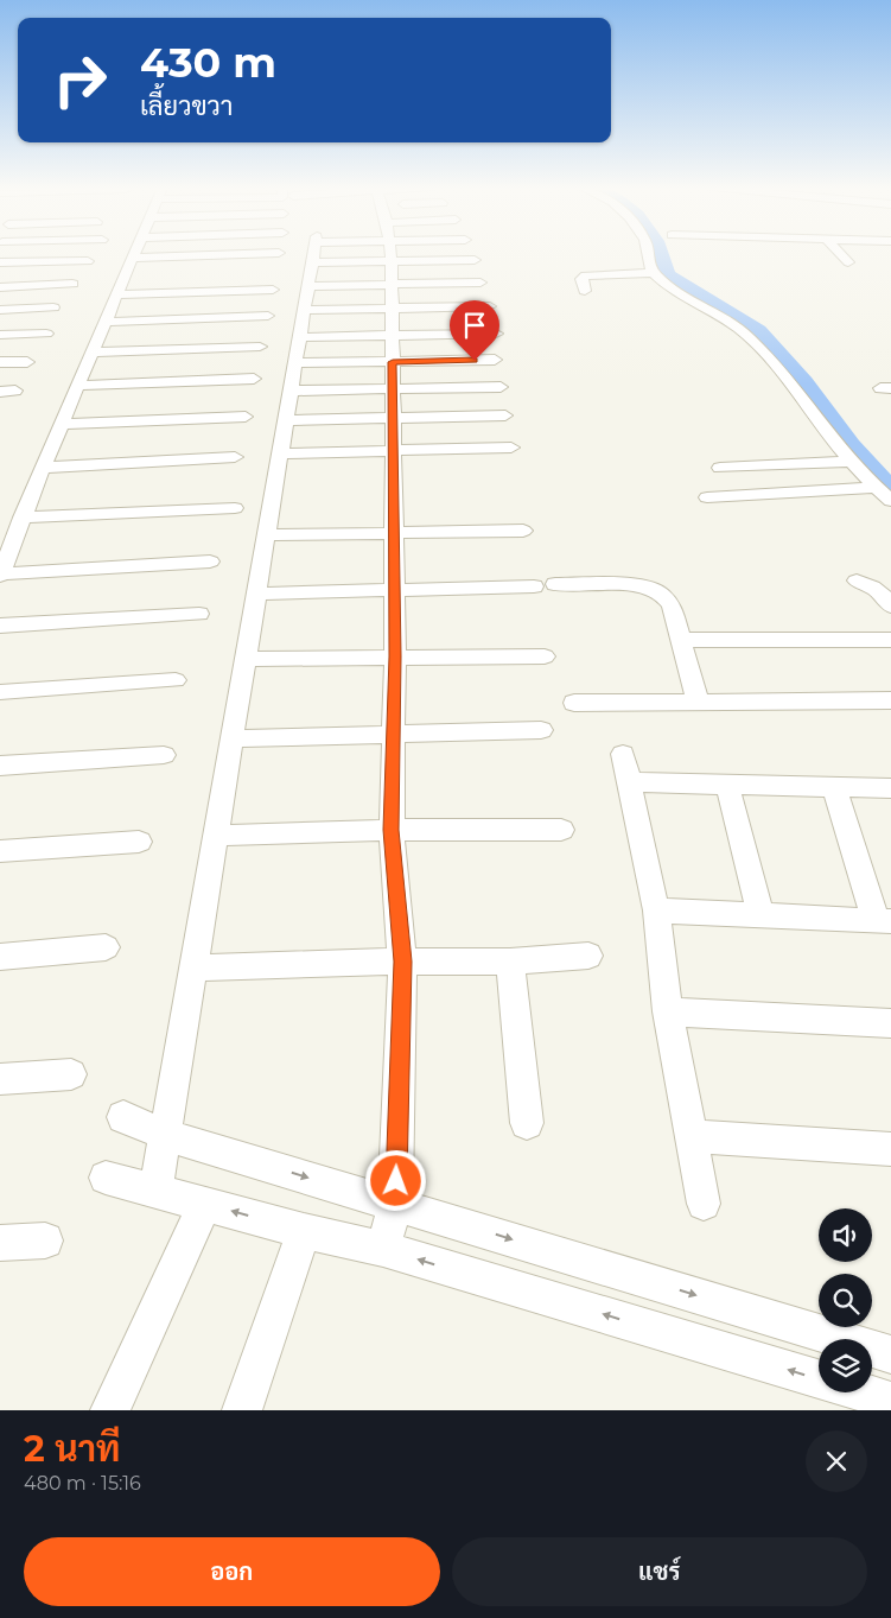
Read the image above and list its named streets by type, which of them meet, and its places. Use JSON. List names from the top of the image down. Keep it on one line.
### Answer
{"page":{"turn":["430 m","เลี้ยวขวา"],"heading":["2 นาที","480 m · 15:16"],"buttons":["ออก","แชร์"]}}
